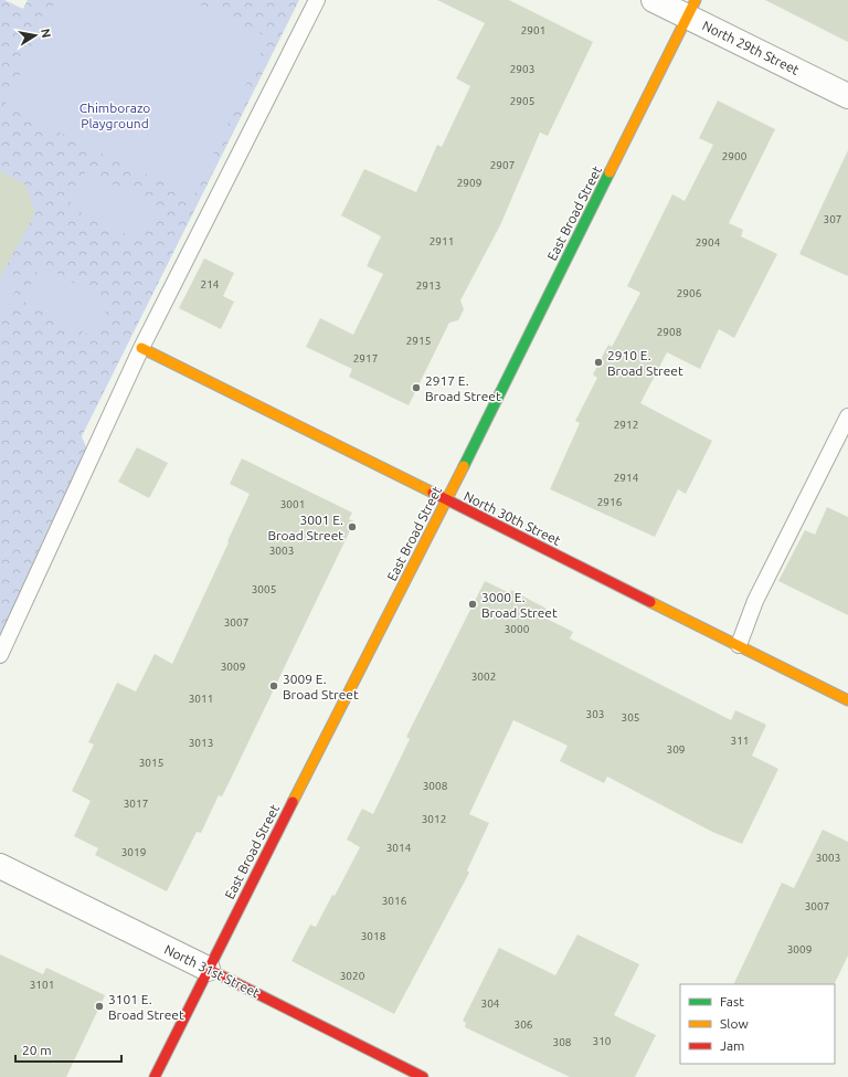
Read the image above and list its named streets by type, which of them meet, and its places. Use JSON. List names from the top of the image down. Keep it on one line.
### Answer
{"streets":{"main road":["East Broad Street","North 30th Street","North 31st Street"],"street":["North 29th Street"]},"crossings":[["North 29th Street","East Broad Street"],["East Broad Street","North 30th Street"],["East Broad Street","North 31st Street"]],"parks":["Chimborazo Playground"],"places":["2910 E. Broad Street","2917 E. Broad Street","3001 E. Broad Street","3000 E. Broad Street","3009 E. Broad Street","3101 E. Broad Street"],"house_numbers":["2901","2903","2905","2900","2907","2909","307","2911","2904","214","2913","2906","2908","2915","2917","2912","2914","2916","3001","3003","3005","3007","3000","3009","3002","3011","303","305","311","3013","309","3015","3008","3017","3012","3014","3019","3003","3016","3007","3018","3009","3020","3101","304","306","310","308"],"legend":["Fast","Slow","Jam"],"scale_bar":"20 m","north":"right"}
